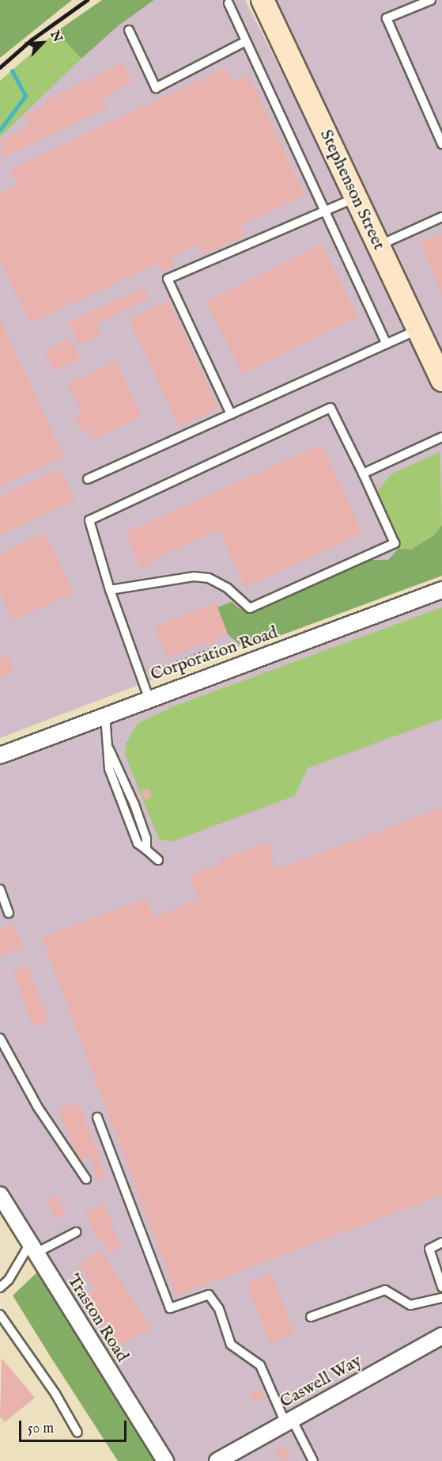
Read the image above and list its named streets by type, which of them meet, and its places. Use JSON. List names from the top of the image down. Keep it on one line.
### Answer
{"streets":{"street":["Stephenson Street","Corporation Road","Traston Road","Caswell Way"]},"scale_bar":"50 m","north":"top right"}
